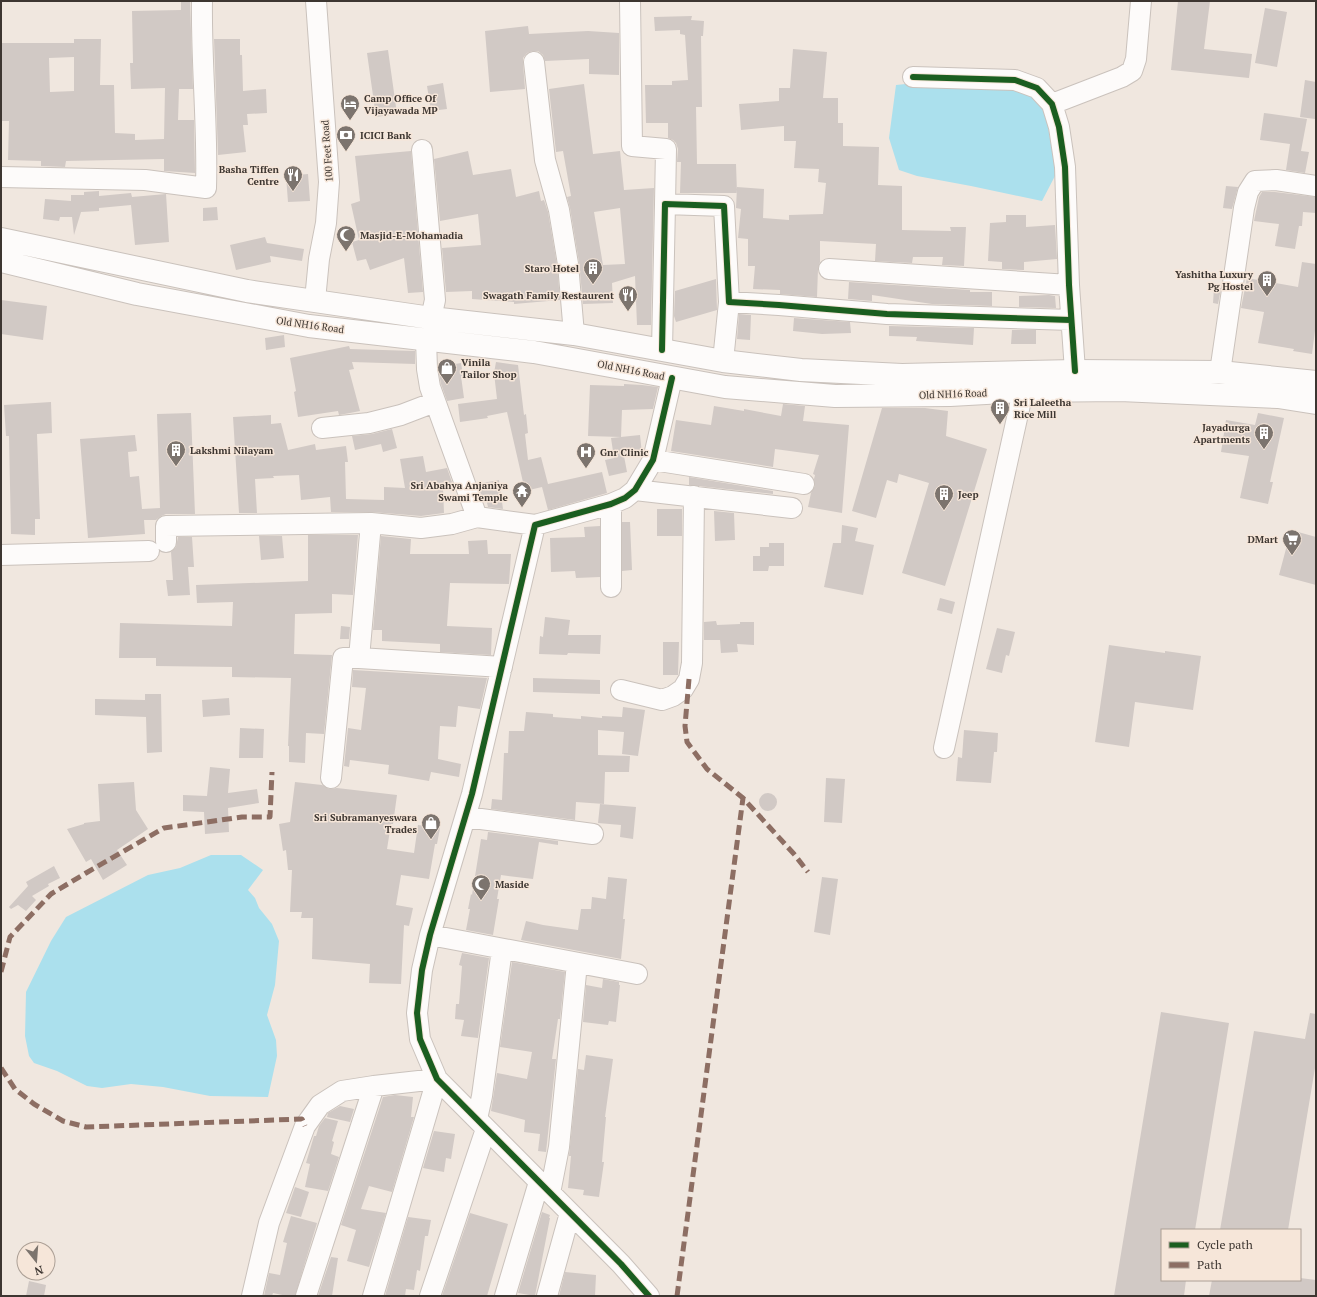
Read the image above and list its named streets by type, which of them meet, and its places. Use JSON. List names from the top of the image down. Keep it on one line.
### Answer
{"streets":{"main road":["Old NH16 Road"],"street":["100 Feet Road"]},"crossings":[["100 Feet Road","Old NH16 Road"]],"places":{"hotel":["Camp Office Of Vijayawada MP"],"bank":["ICICI Bank"],"restaurant":["Basha Tiffen Centre","Swagath Family Restaurent"],"mosque":["Masjid-E-Mohamadia","Maside"],"building":["Staro Hotel","Yashitha Luxury Pg Hostel","Sri Laleetha Rice Mill","Jayadurga Apartments","Lakshmi Nilayam","Jeep"],"shop":["Vinila Tailor Shop","Sri Subramanyeswara Trades"],"hospital":["Gnr Clinic"],"temple":["Sri Abahya Anjaniya Swami Temple"],"supermarket":["DMart"]},"legend":["Cycle path","Path"],"north":"bottom"}
